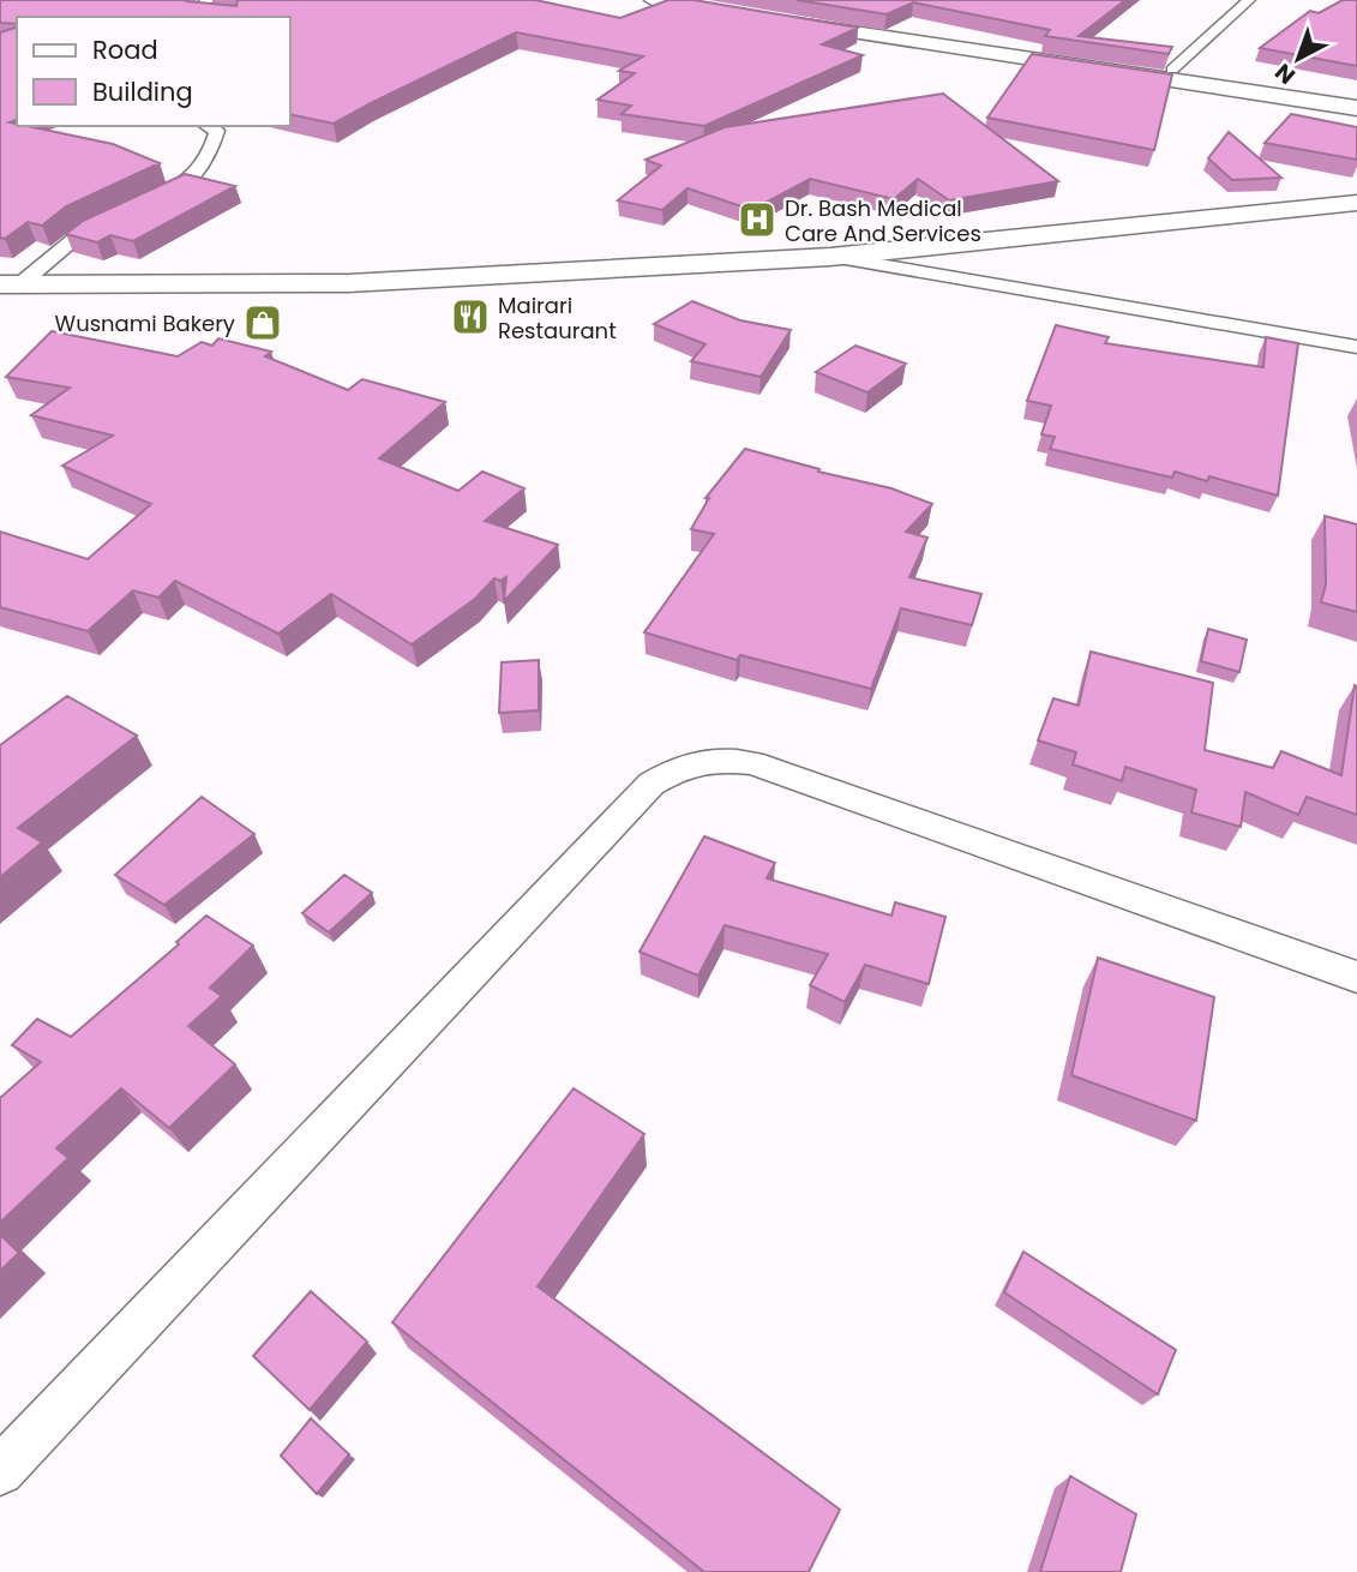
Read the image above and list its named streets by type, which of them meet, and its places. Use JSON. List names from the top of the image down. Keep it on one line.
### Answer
{"places":{"hospital":["Dr. Bash Medical Care And Services"],"restaurant":["Mairari Restaurant"],"shop":["Wusnami Bakery"]},"legend":["Road","Building"],"north":"bottom left"}
